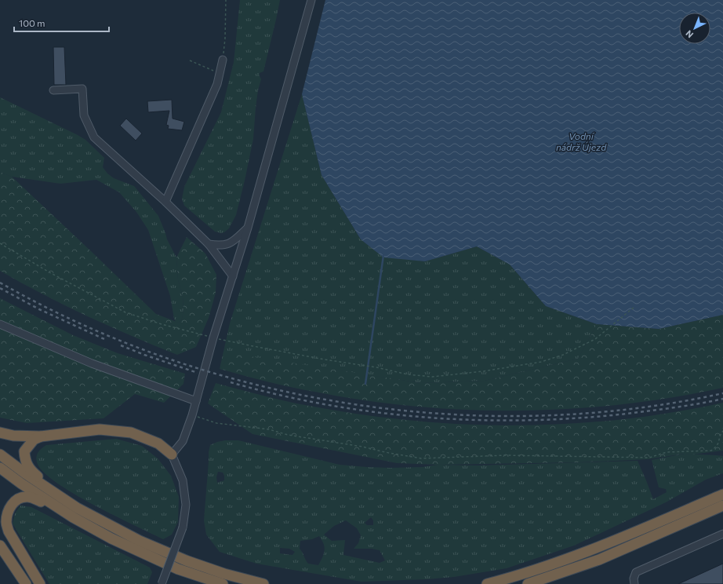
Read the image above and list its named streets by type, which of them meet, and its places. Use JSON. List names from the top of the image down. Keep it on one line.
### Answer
{"water":["Vodní nádrž Újezd"],"scale_bar":"100 m","north":"bottom left"}
